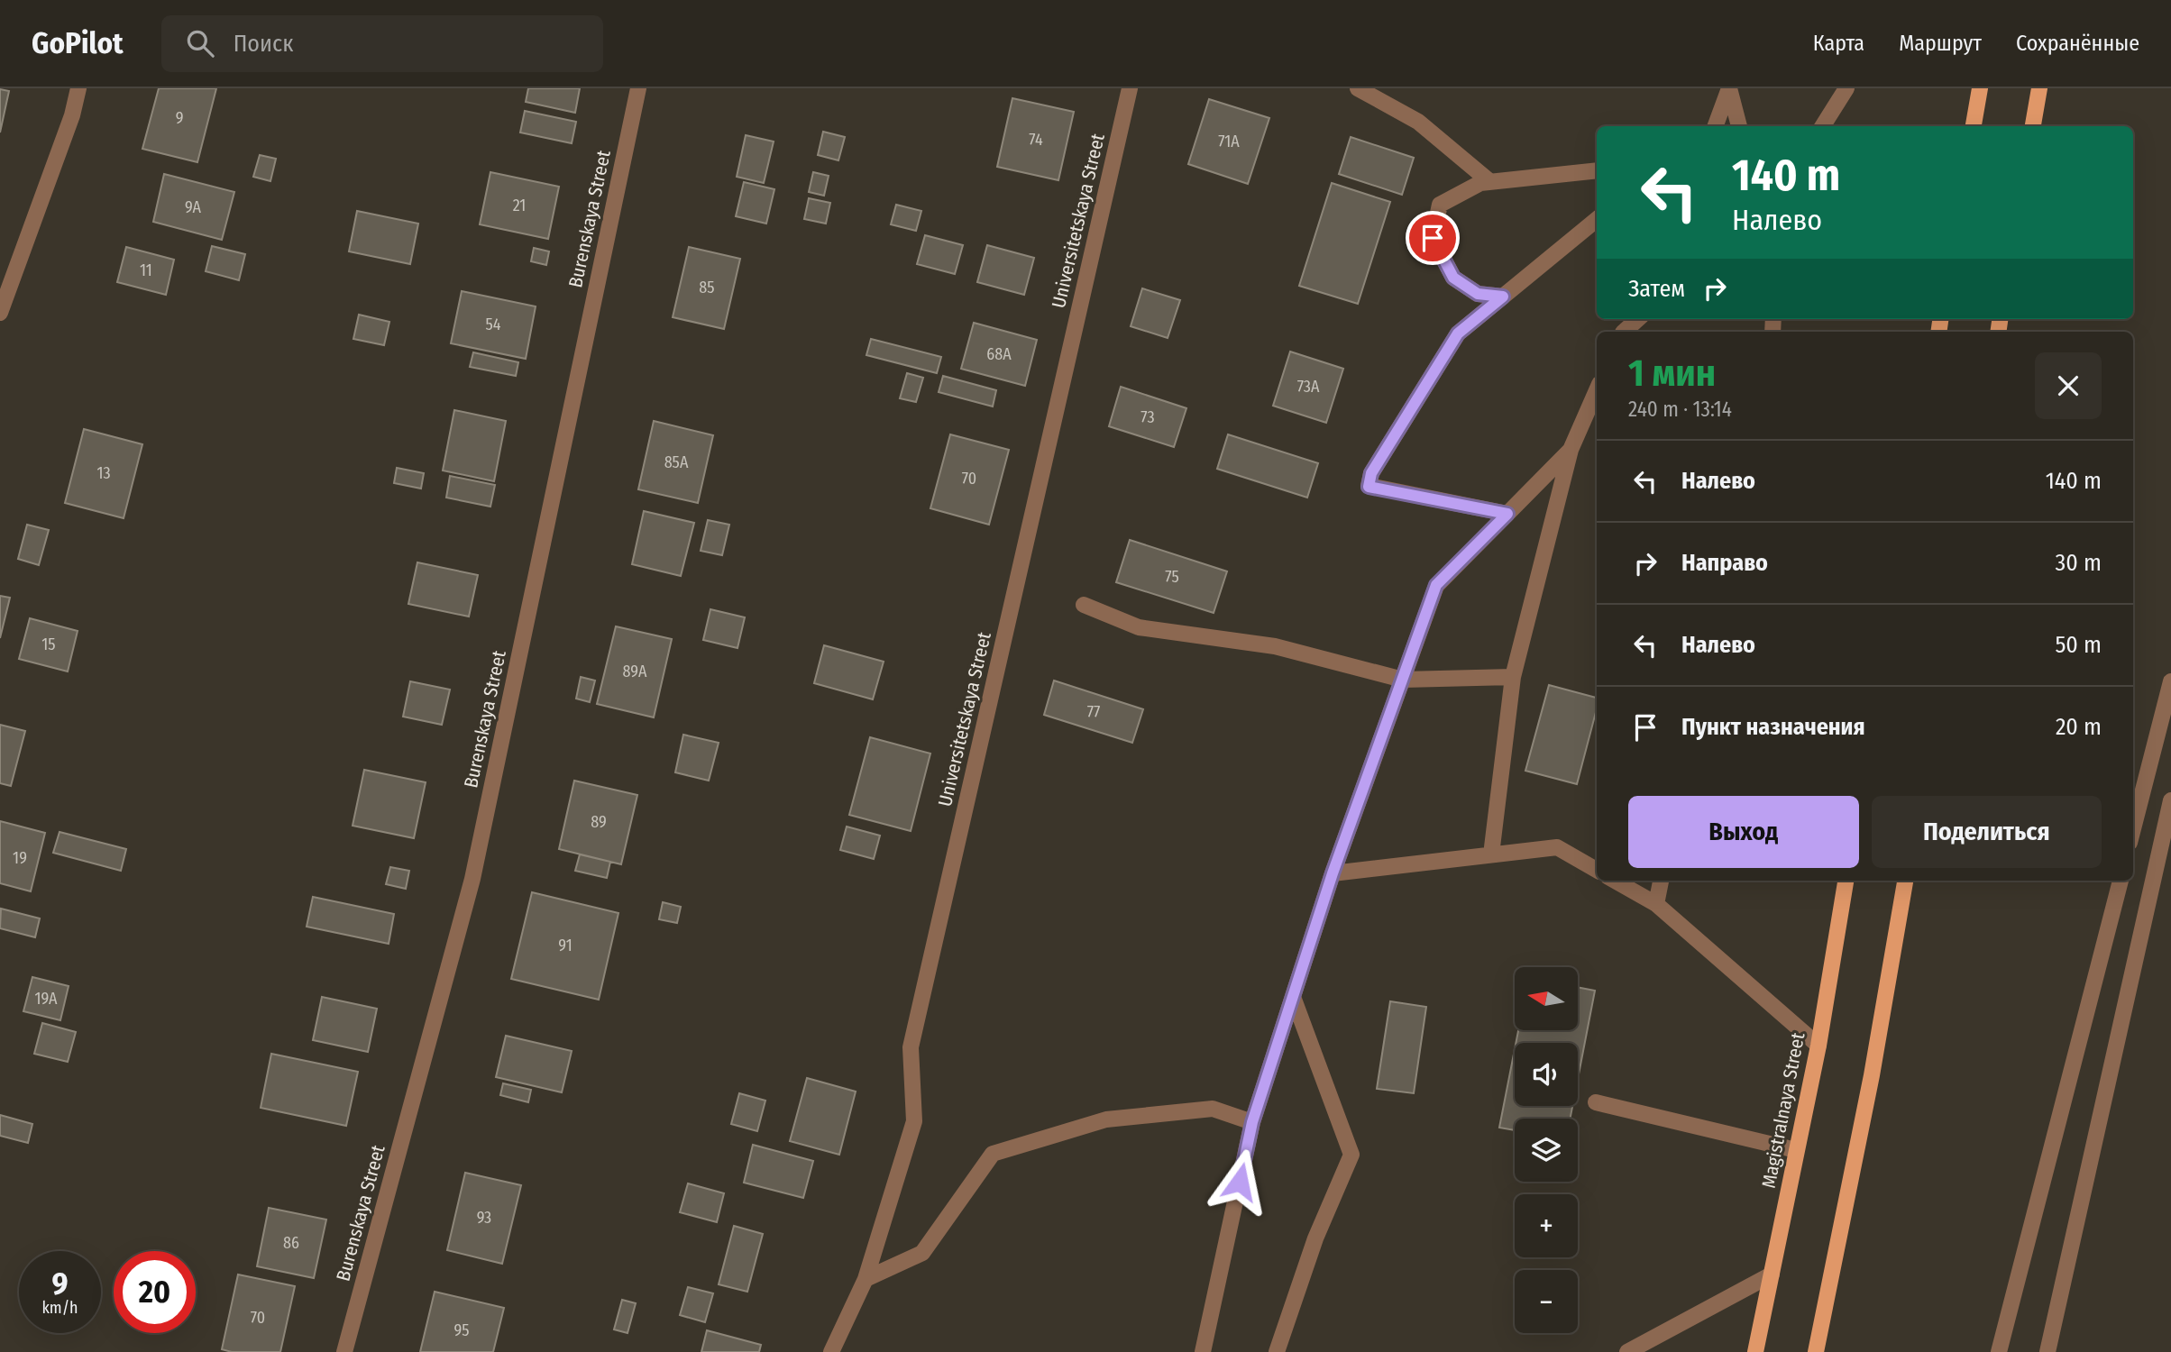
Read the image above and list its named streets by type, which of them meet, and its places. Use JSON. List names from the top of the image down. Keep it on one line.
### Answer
{"streets":{"main road":["Magistralnaya Street"],"street":["Burenskaya Street","Universitetskaya Street"]},"house_numbers":["9","74","71А","21","9А","11","85","54","68А","73А","73","85А","13","70","75","15","89А","77","89","19","91","19А","93","86","70","95"],"north":"left","page":{"header":"GoPilot","search":"Поиск","nav":["Карта","Маршрут","Сохранённые"],"turn":["140 m","Налево"],"then":"Затем","heading":["1 мин","240 m · 13:14"],"list":[{"name":"Налево","value":"140 m"},{"name":"Направо","value":"30 m"},{"name":"Налево","value":"50 m"},{"name":"Пункт назначения","value":"20 m"}],"buttons":["Выход","Поделиться"],"map_buttons":["+","−"],"speed":"9 km/h","limit":"20"}}
